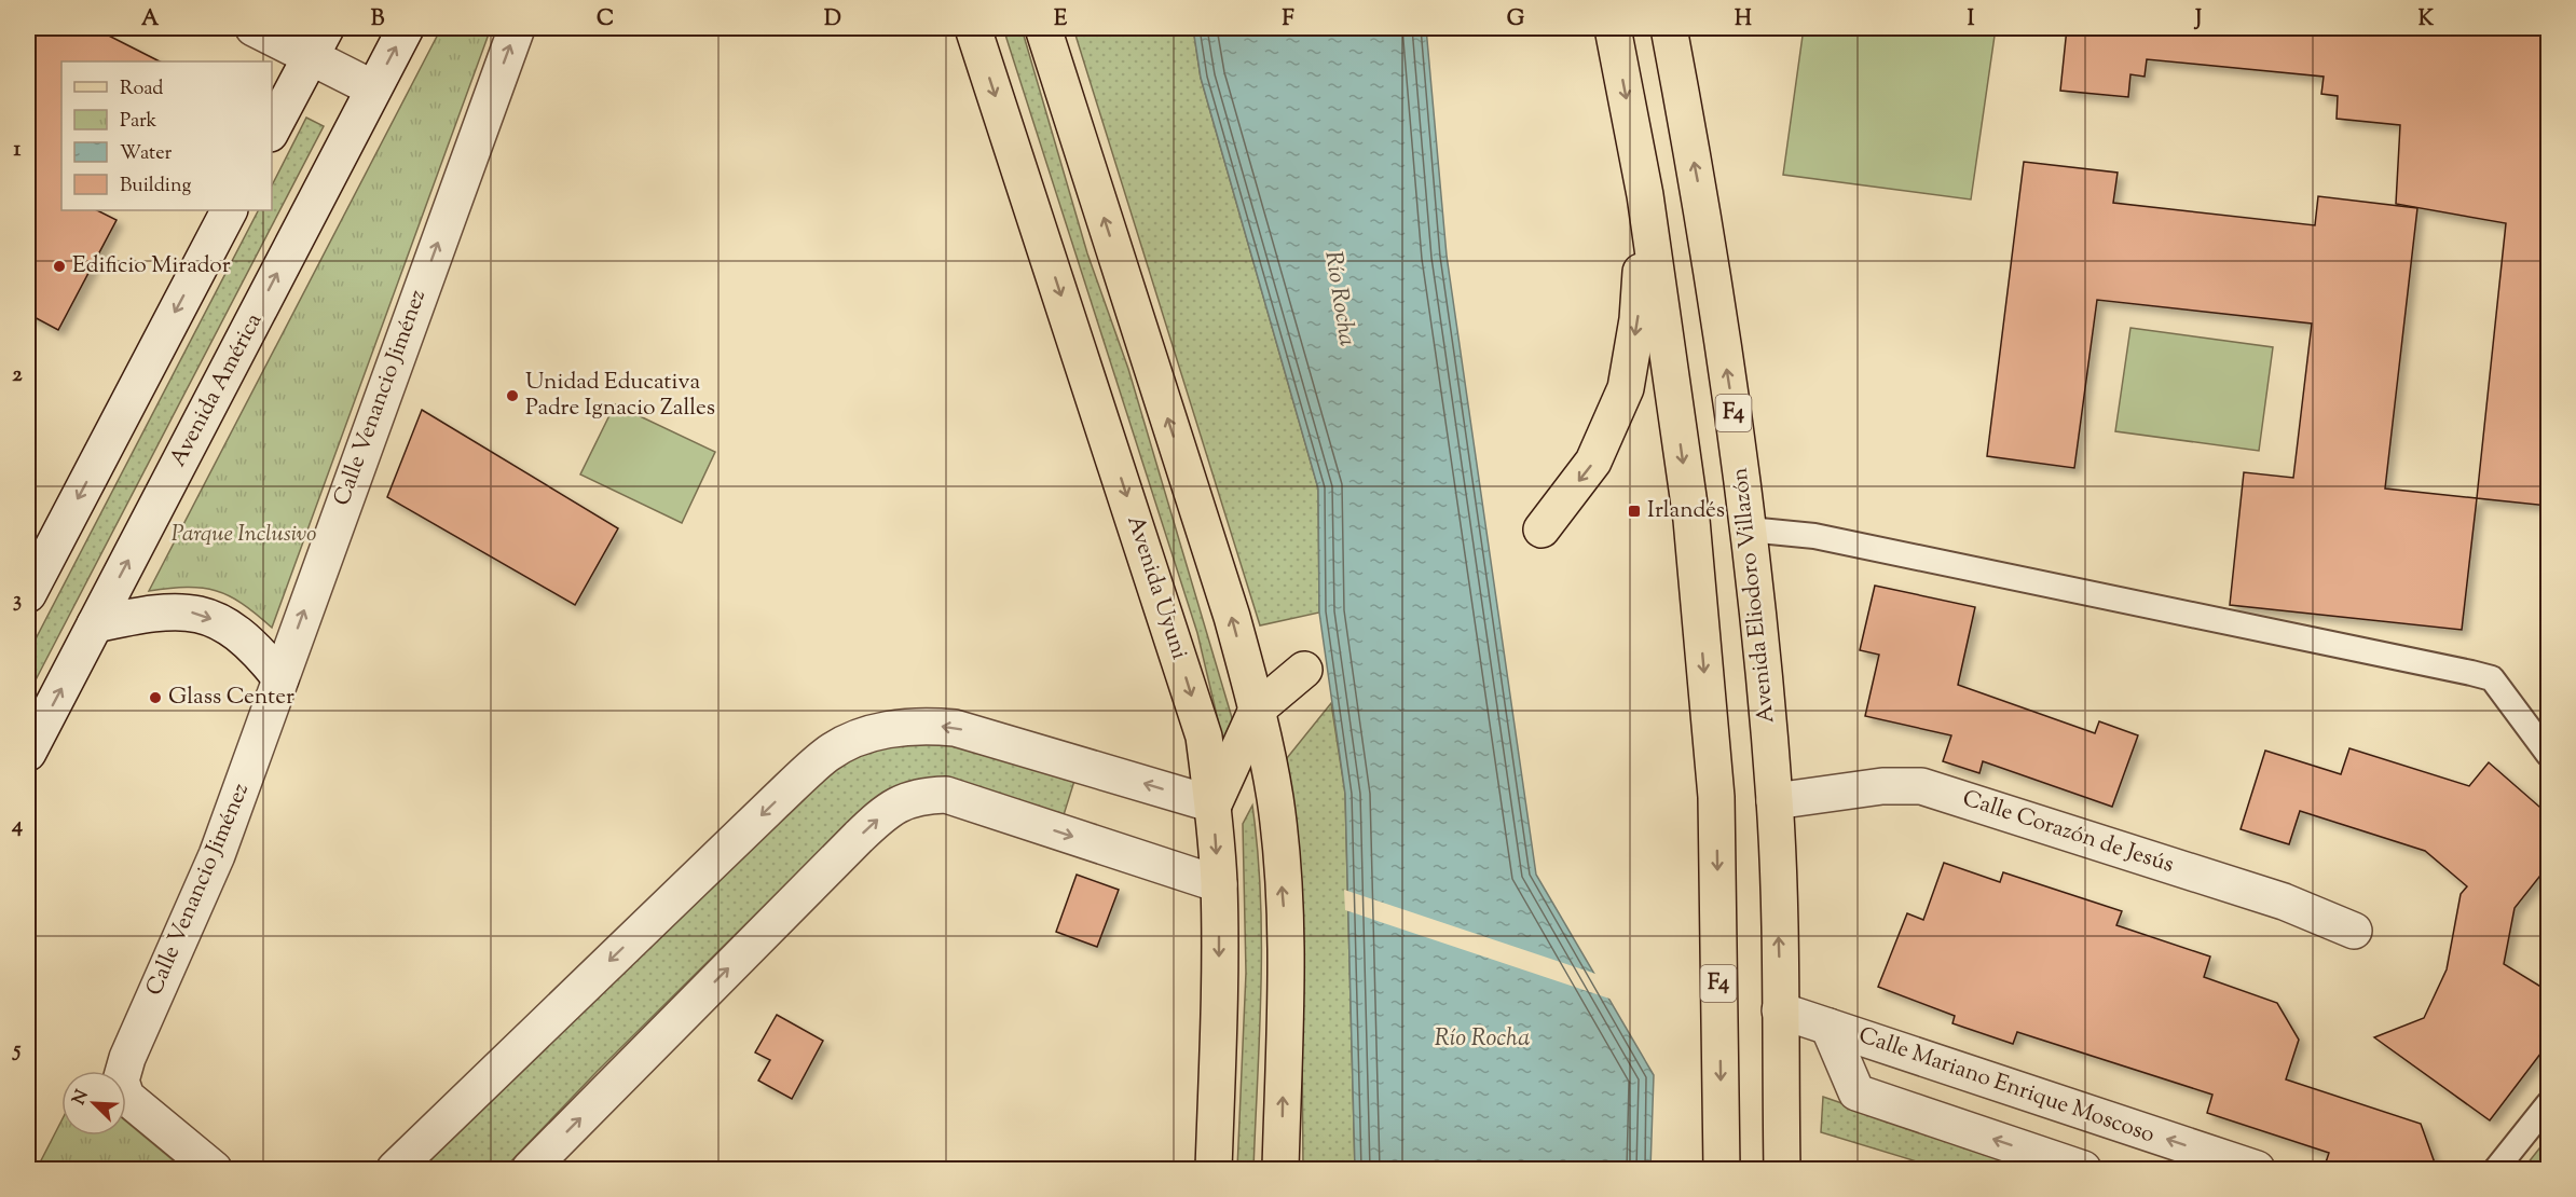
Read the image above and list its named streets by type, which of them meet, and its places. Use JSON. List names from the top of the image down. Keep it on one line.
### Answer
{"streets":{"main road":["F4","Avenida Uyuni","Avenida Eliodoro Villazón"],"street":["Avenida América","Calle Venancio Jiménez","Calle Corazón de Jesús","Calle Mariano Enrique Moscoso"]},"crossings":[["Avenida Eliodoro Villazón","Calle Corazón de Jesús"],["Avenida Eliodoro Villazón","Calle Mariano Enrique Moscoso"]],"one_way":["Calle Mariano Enrique Moscoso"],"water":["Río Rocha"],"parks":["Parque Inclusivo"],"places":{"other":["Edificio Mirador","Unidad Educativa Padre Ignacio Zalles","Glass Center"],"transit":["Irlandés"]},"legend":["Road","Park","Water","Building"],"north":"top left","grid":{"columns":["A","B","C","D","E","F","G","H","I","J","K"],"rows":["1","2","3","4","5"]}}
